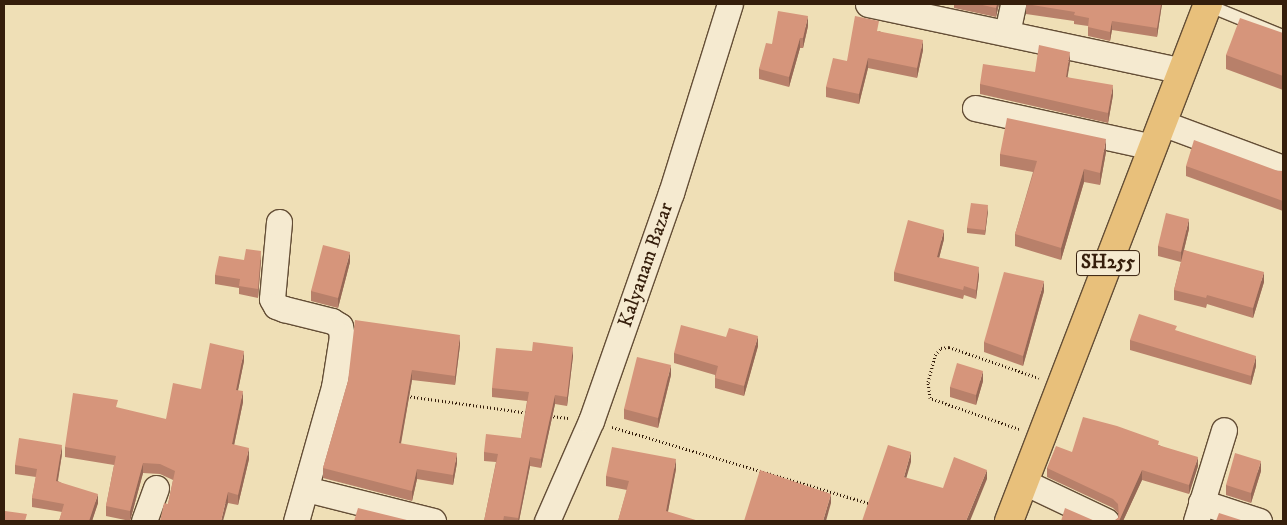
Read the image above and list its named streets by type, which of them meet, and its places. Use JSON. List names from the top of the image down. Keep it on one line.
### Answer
{"streets":{"main road":["SH255"],"street":["Kalyanam Bazar"]}}
